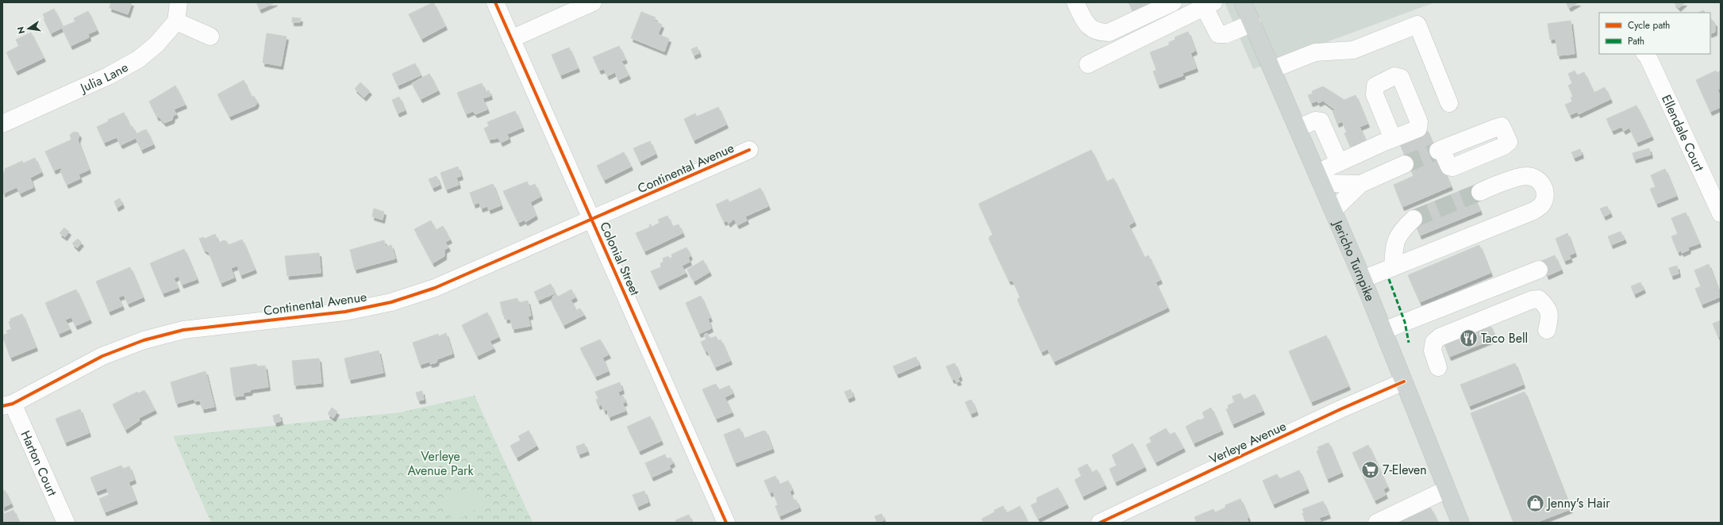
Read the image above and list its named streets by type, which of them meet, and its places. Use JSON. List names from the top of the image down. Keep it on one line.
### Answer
{"streets":{"main road":["Jericho Turnpike"],"street":["Julia Lane","Ellendale Court","Continental Avenue","Colonial Street","Verleye Avenue","Harton Court"]},"crossings":[["Continental Avenue","Colonial Street"],["Continental Avenue","Harton Court"],["Jericho Turnpike","Verleye Avenue"]],"parks":["Verleye Avenue Park"],"places":{"restaurant":["Taco Bell"],"supermarket":["7-Eleven"],"shop":["Jenny's Hair"]},"legend":["Cycle path","Path"],"north":"left"}
